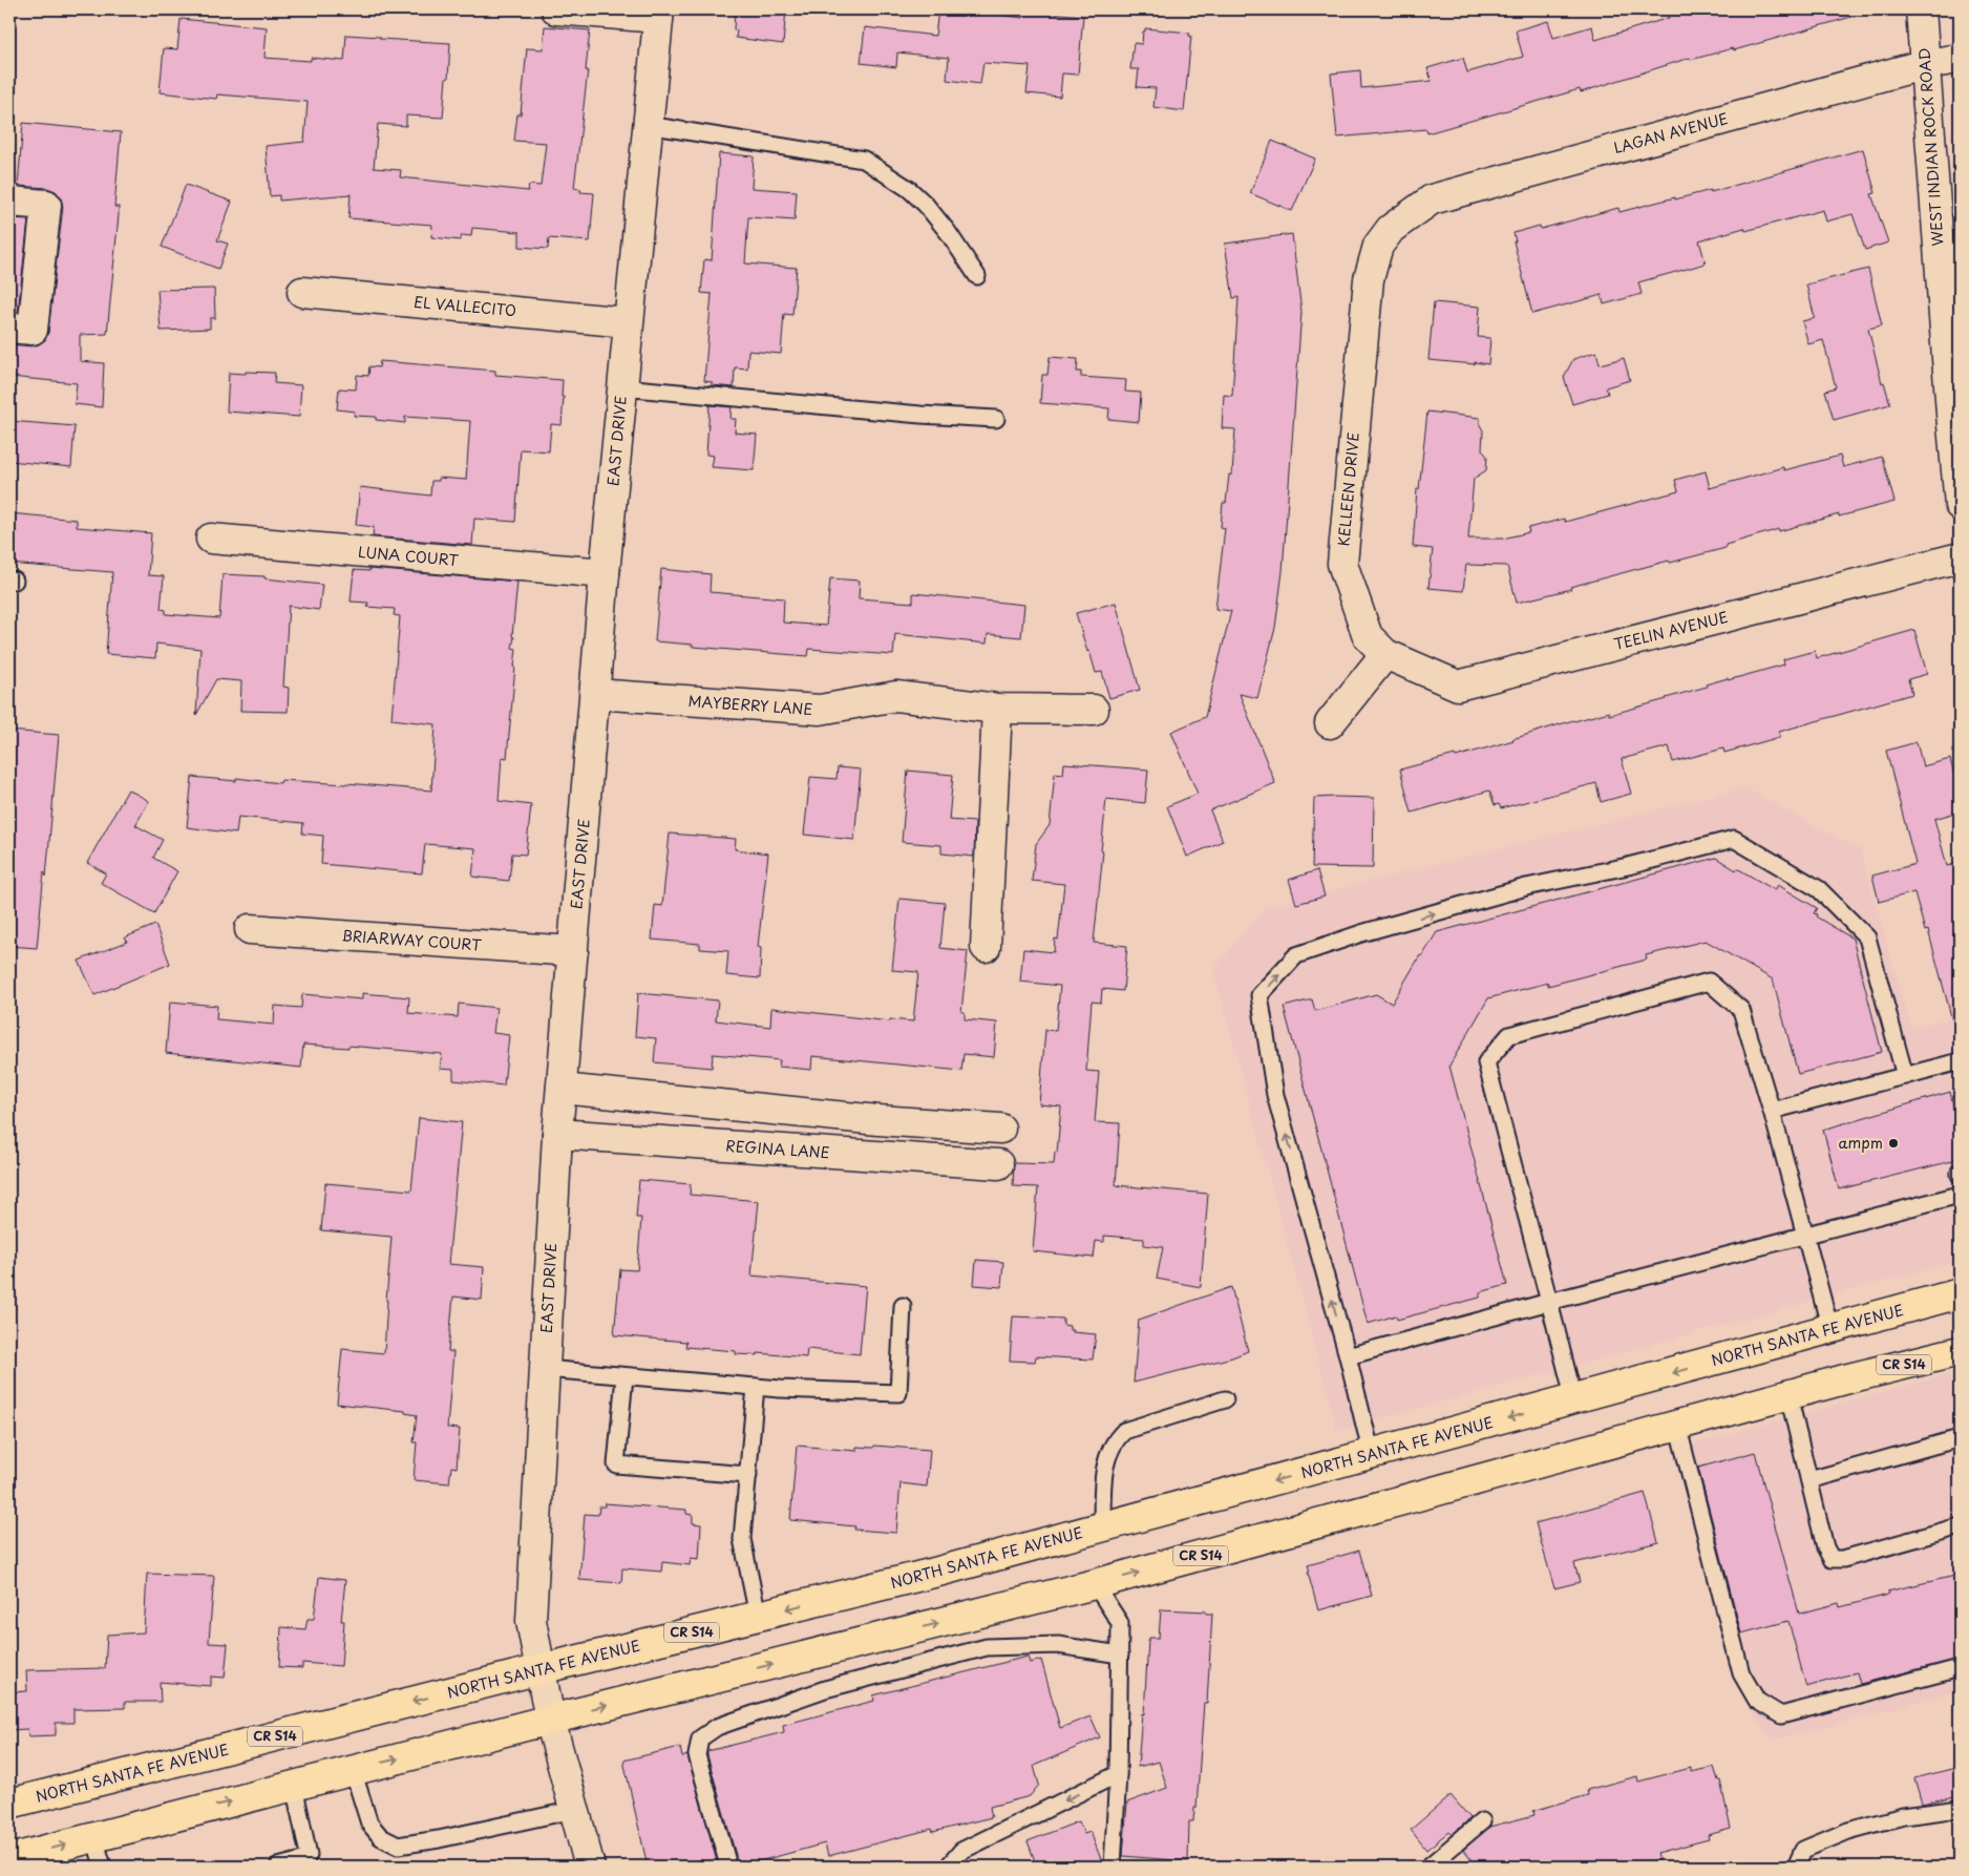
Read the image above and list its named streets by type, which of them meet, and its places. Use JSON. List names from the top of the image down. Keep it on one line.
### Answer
{"streets":{"main road":["NORTH SANTA FE AVENUE","CR S14"],"street":["LAGAN AVENUE","WEST INDIAN ROCK ROAD","EL VALLECITO","EAST DRIVE","KELLEEN DRIVE","LUNA COURT","TEELIN AVENUE","MAYBERRY LANE","BRIARWAY COURT","REGINA LANE"]},"crossings":[["LAGAN AVENUE","WEST INDIAN ROCK ROAD"],["LAGAN AVENUE","KELLEEN DRIVE"],["EL VALLECITO","EAST DRIVE"],["EAST DRIVE","LUNA COURT"],["EAST DRIVE","MAYBERRY LANE"],["EAST DRIVE","BRIARWAY COURT"],["EAST DRIVE","REGINA LANE"],["EAST DRIVE","NORTH SANTA FE AVENUE"],["EAST DRIVE","CR S14"],["KELLEEN DRIVE","TEELIN AVENUE"]],"places":["ampm"]}
